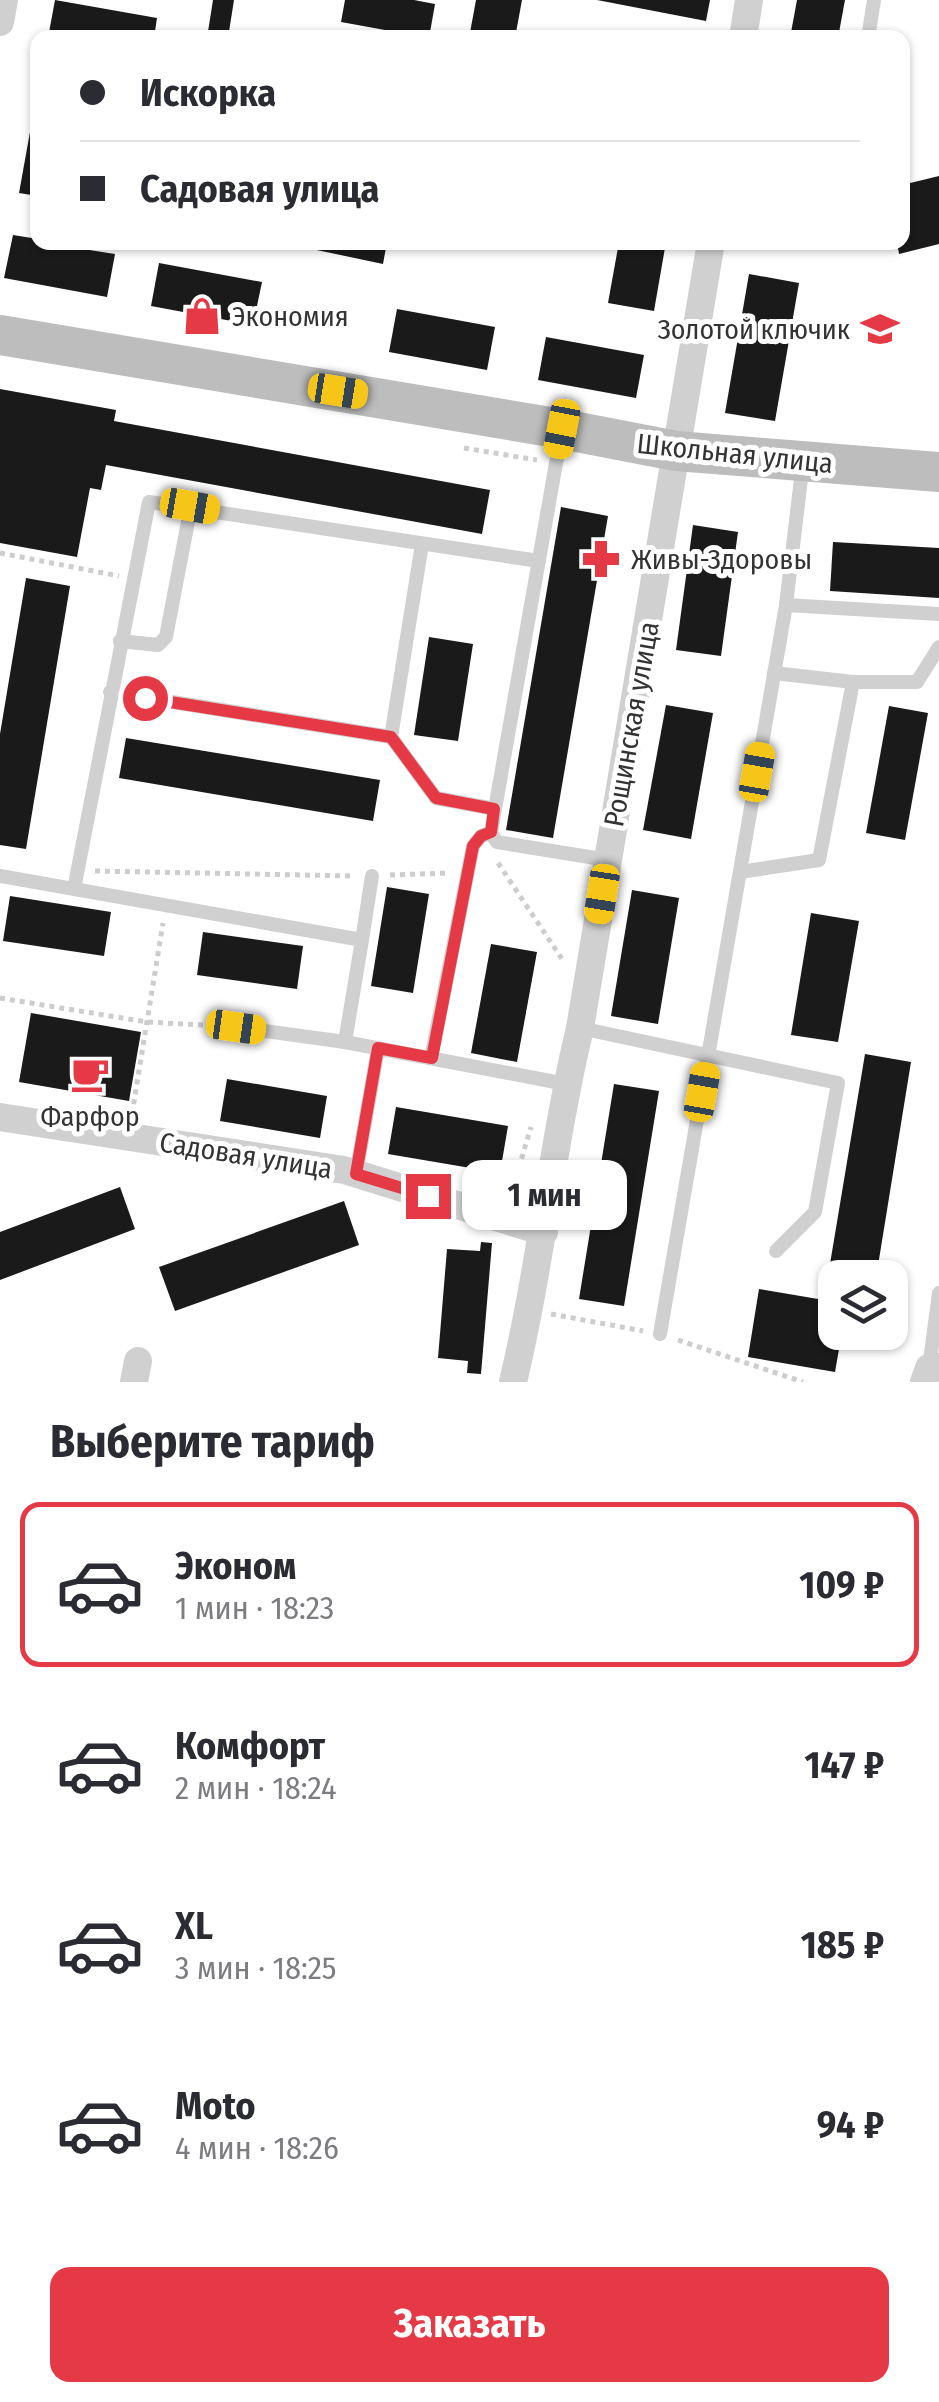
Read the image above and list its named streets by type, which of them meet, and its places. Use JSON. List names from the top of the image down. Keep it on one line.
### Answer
{"streets":{"street":["Школьная улица","Рощинская улица","Садовая улица"]},"crossings":[["Школьная улица","Рощинская улица"],["Рощинская улица","Садовая улица"]],"places":{"shop":["Экономия"],"school or university":["Золотой ключик"],"pharmacy":["Живы-Здоровы"],"cafe":["Фарфор"]},"page":{"banner":["Искорка","Садовая улица"],"bubble":"1 мин","heading":"Выберите тариф","list":[{"name":"Эконом","note":"1 мин · 18:23","value":"109 ₽"},{"name":"Комфорт","note":"2 мин · 18:24","value":"147 ₽"},{"name":"XL","note":"3 мин · 18:25","value":"185 ₽"},{"name":"Moto","note":"4 мин · 18:26","value":"94 ₽"}],"buttons":"Заказать"}}
